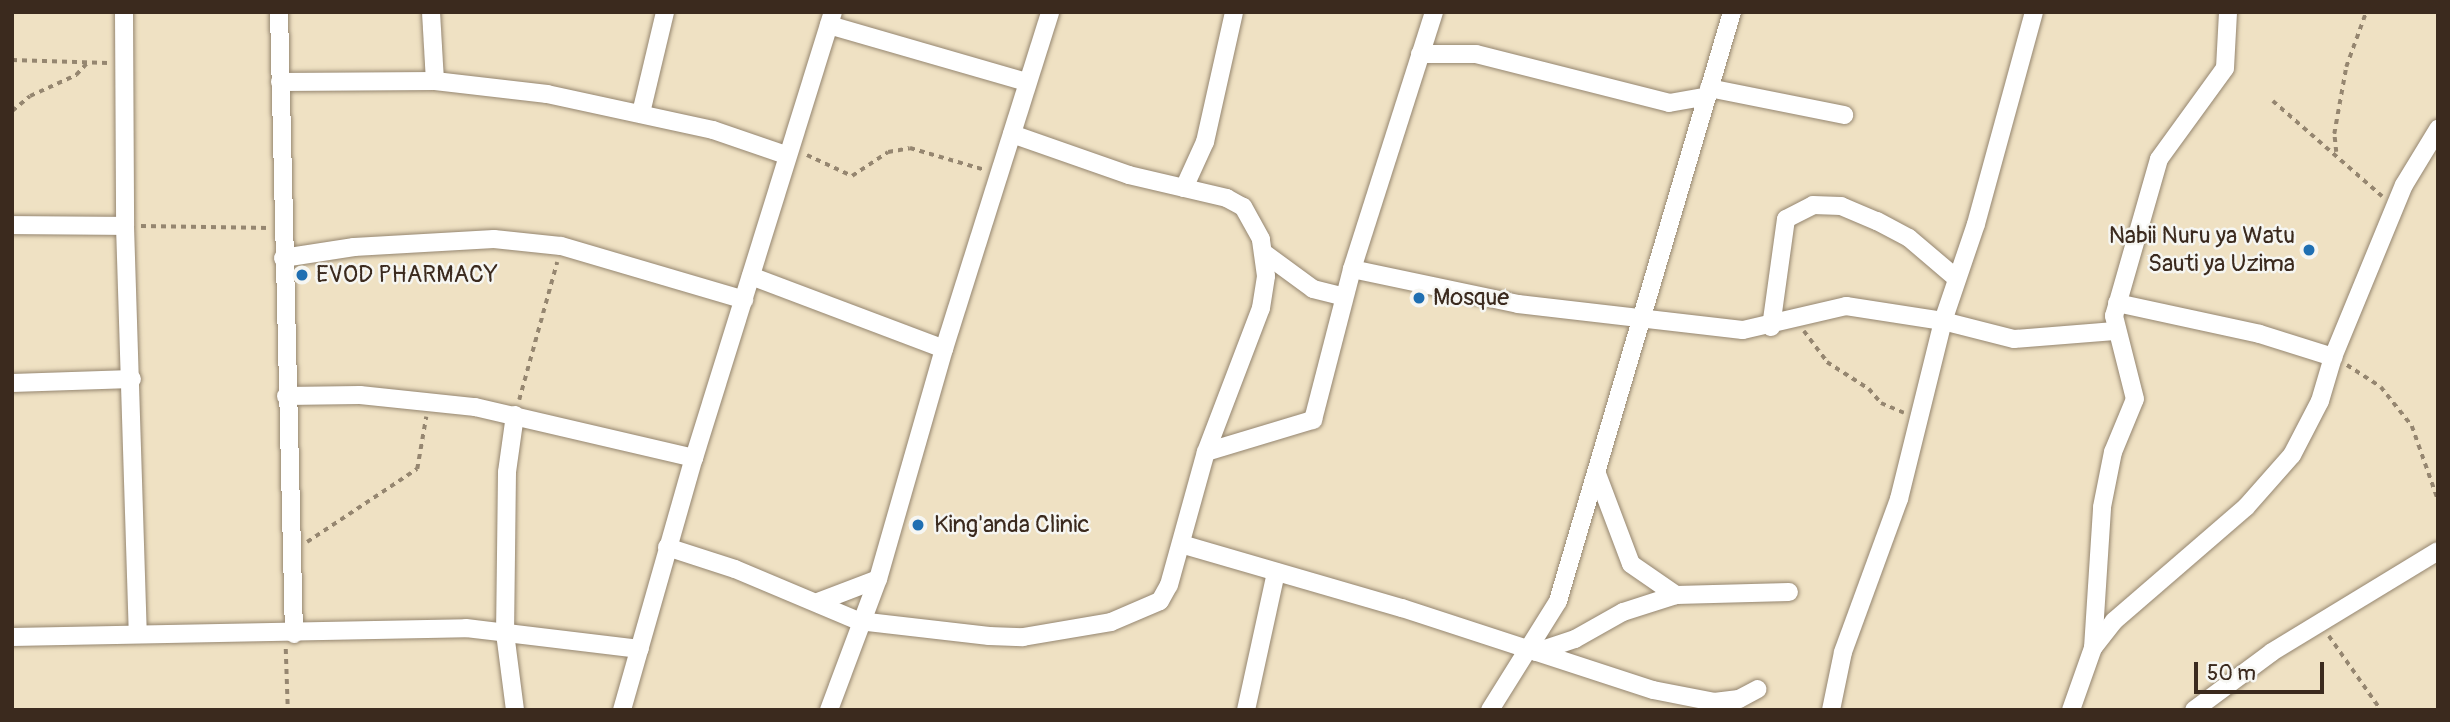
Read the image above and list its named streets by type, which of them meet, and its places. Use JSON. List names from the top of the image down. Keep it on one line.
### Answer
{"places":["Nabii Nuru ya Watu Sauti ya Uzima","EVOD PHARMACY","Mosque","King'anda Clinic"],"scale_bar":"50 m"}
